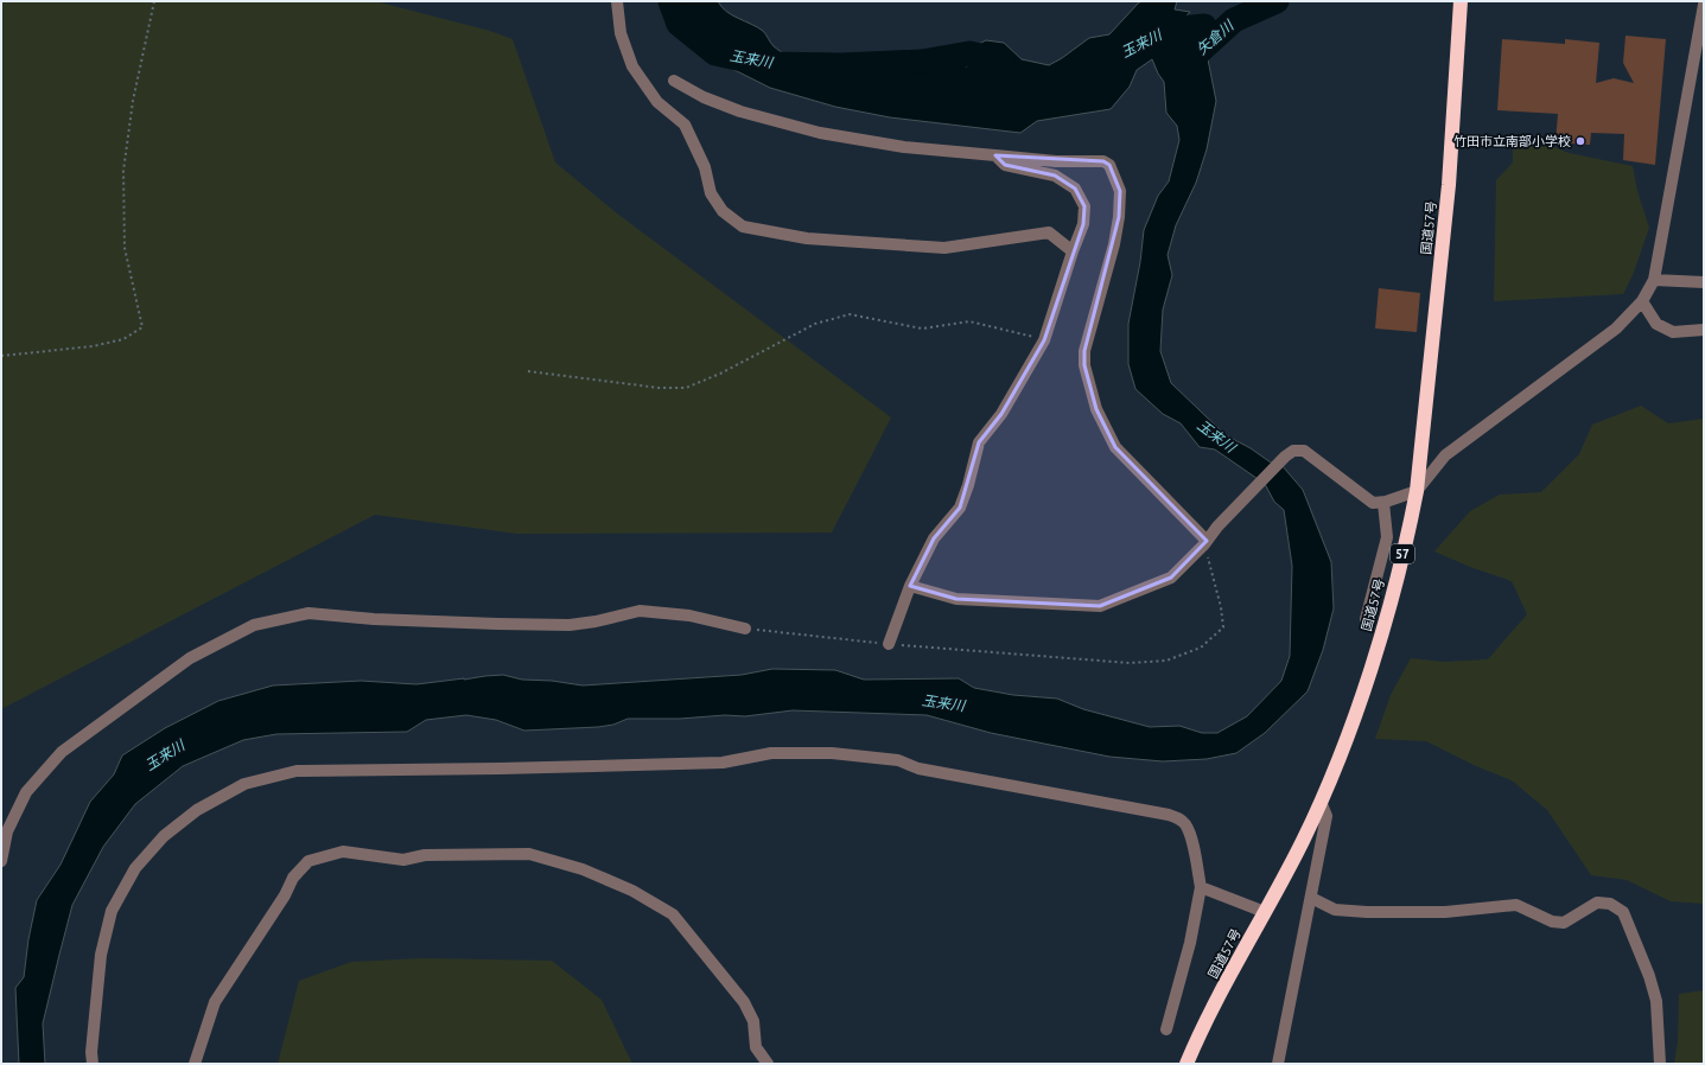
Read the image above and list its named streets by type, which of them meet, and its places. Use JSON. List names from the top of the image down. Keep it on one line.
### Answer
{"streets":{"highway":["国道57号","57"]},"water":["矢倉川","玉来川"],"places":["竹田市立南部小学校"]}
